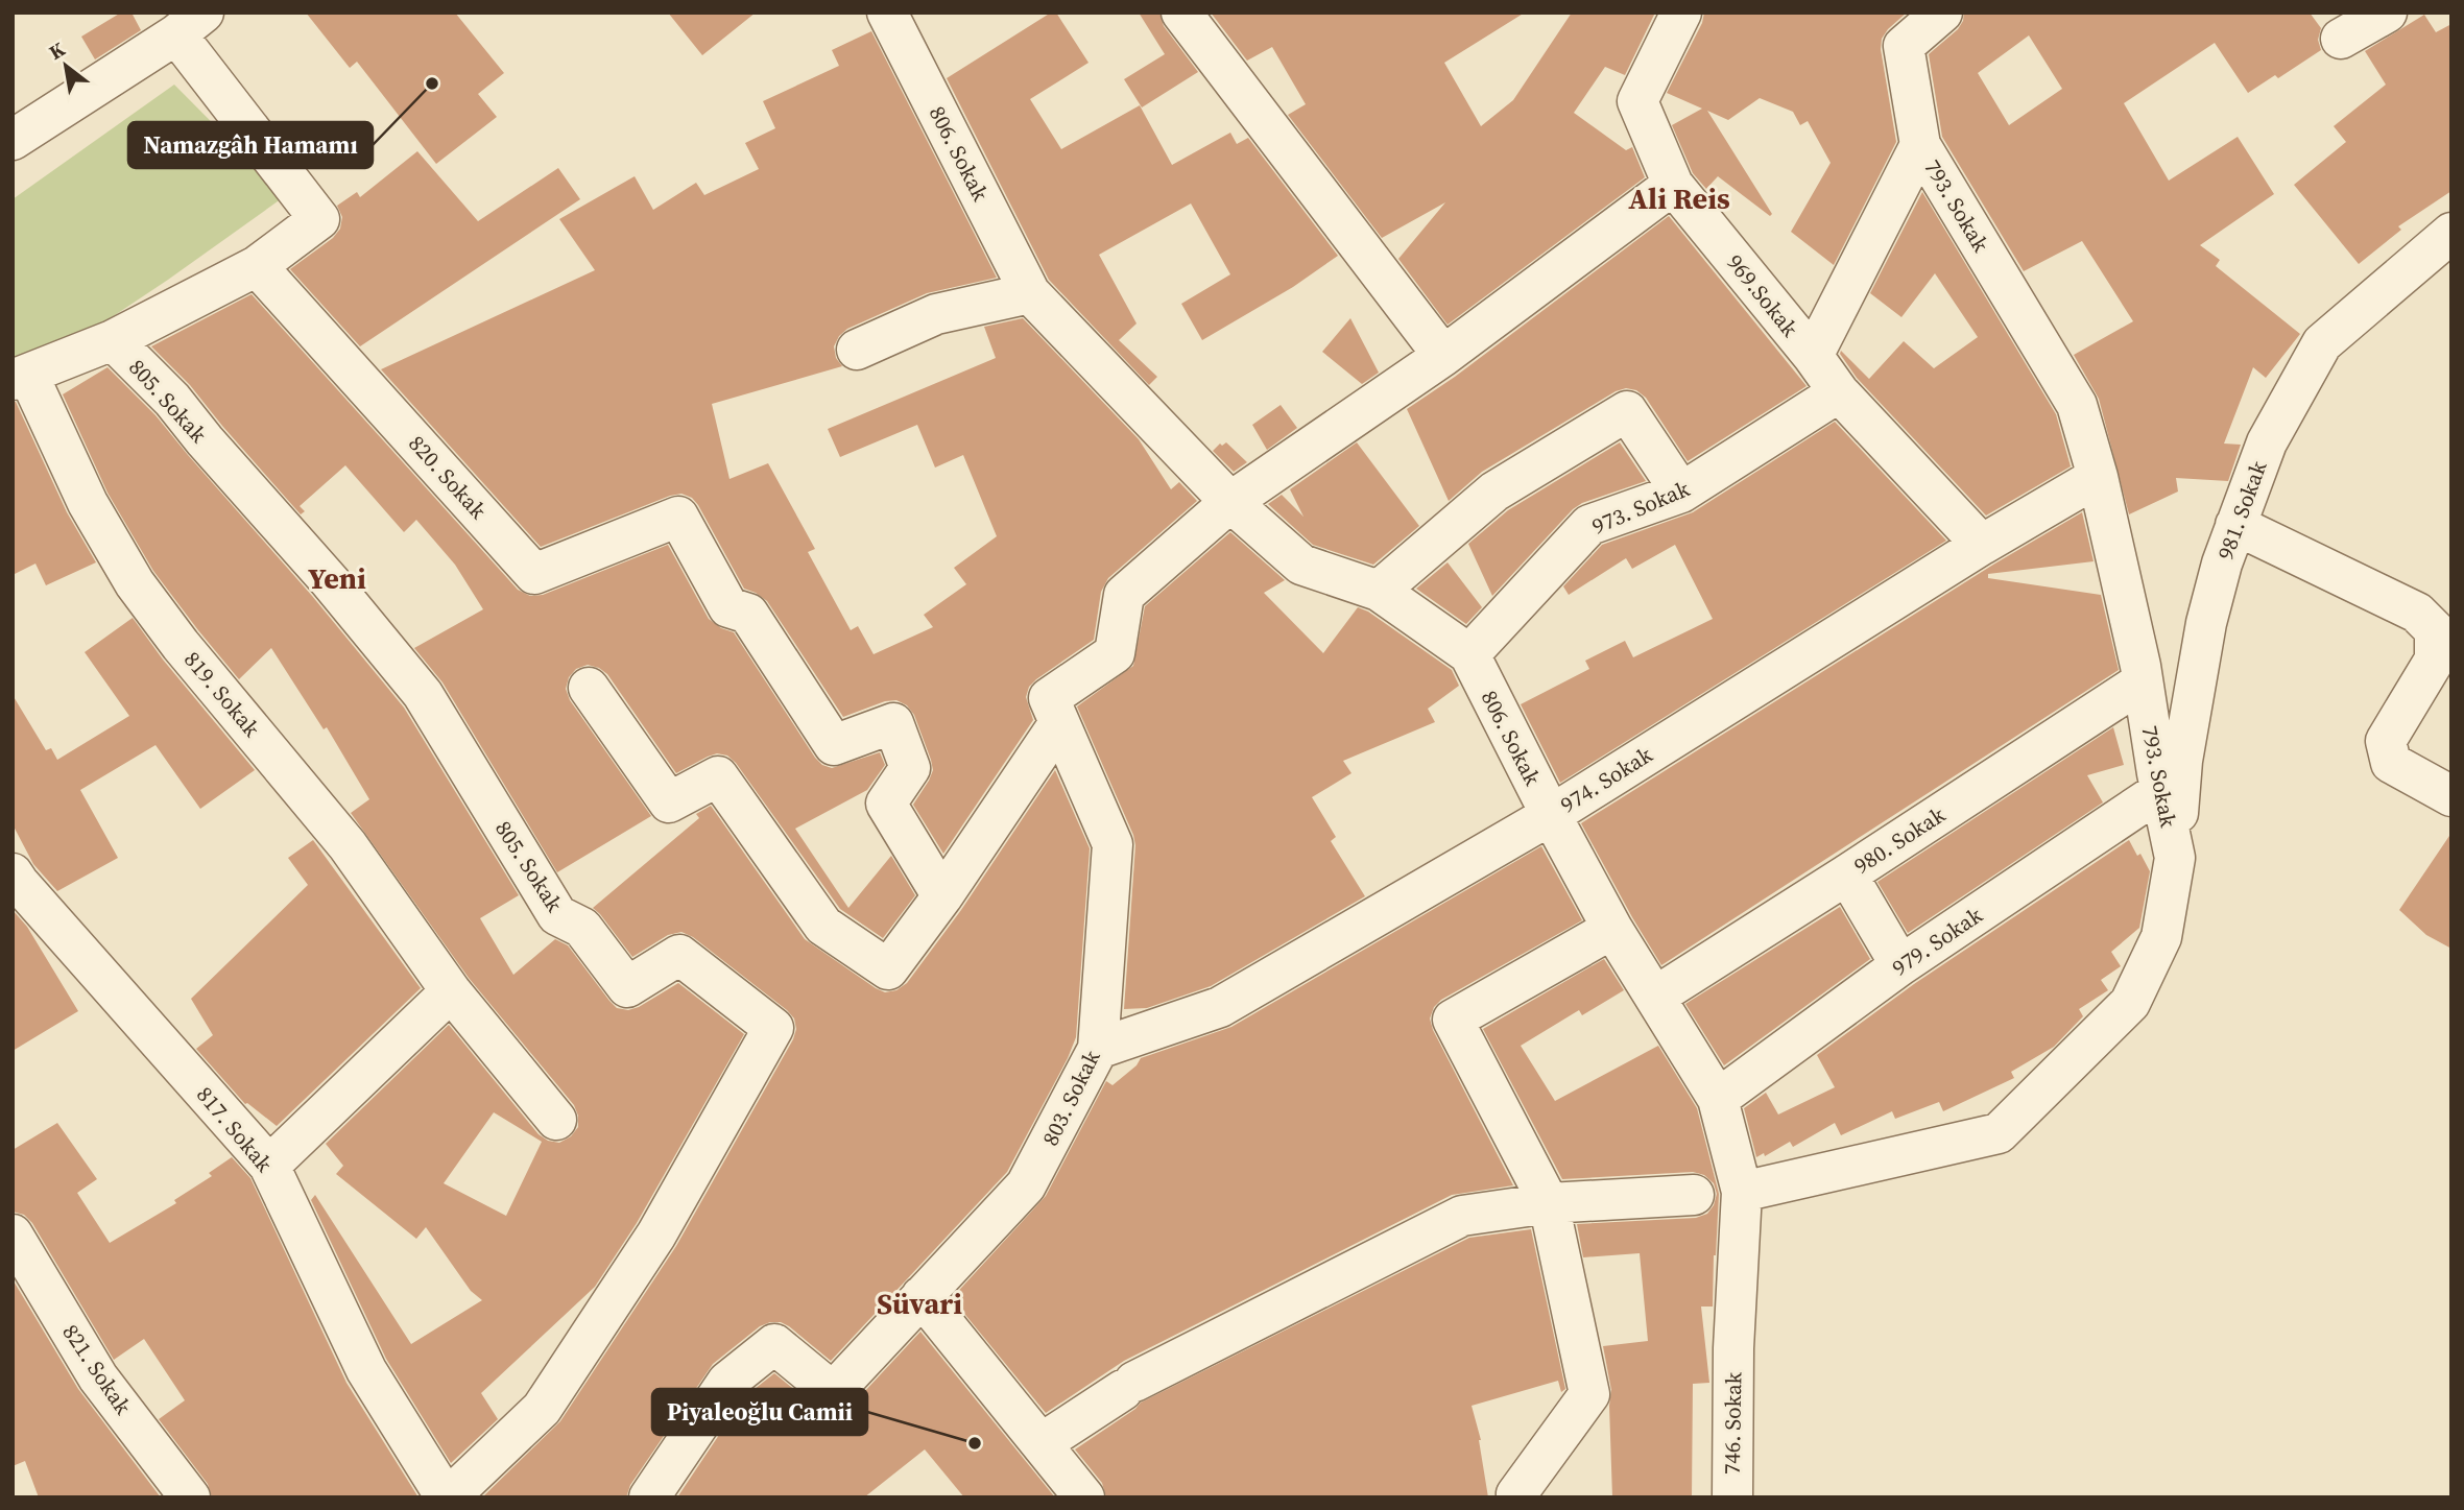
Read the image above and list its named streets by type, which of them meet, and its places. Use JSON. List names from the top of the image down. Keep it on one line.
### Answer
{"streets":{"street":["806. Sokak","793. Sokak","969.Sokak","805. Sokak","820. Sokak","973. Sokak","981. Sokak","819. Sokak","974. Sokak","980. Sokak","979. Sokak","803. Sokak","817. Sokak","821. Sokak","746. Sokak"]},"crossings":[["806. Sokak","793. Sokak"],["806. Sokak","973. Sokak"],["806. Sokak","974. Sokak"],["806. Sokak","980. Sokak"],["806. Sokak","979. Sokak"],["806. Sokak","803. Sokak"],["806. Sokak","746. Sokak"],["793. Sokak","981. Sokak"],["793. Sokak","974. Sokak"],["793. Sokak","980. Sokak"],["793. Sokak","979. Sokak"],["969.Sokak","973. Sokak"],["969.Sokak","974. Sokak"],["805. Sokak","819. Sokak"],["805. Sokak","817. Sokak"],["974. Sokak","803. Sokak"]],"districts":["Ali Reis","Yeni","Süvari"],"places":["Namazgâh Hamamı","Piyaleoğlu Camii"],"north":"top left"}
